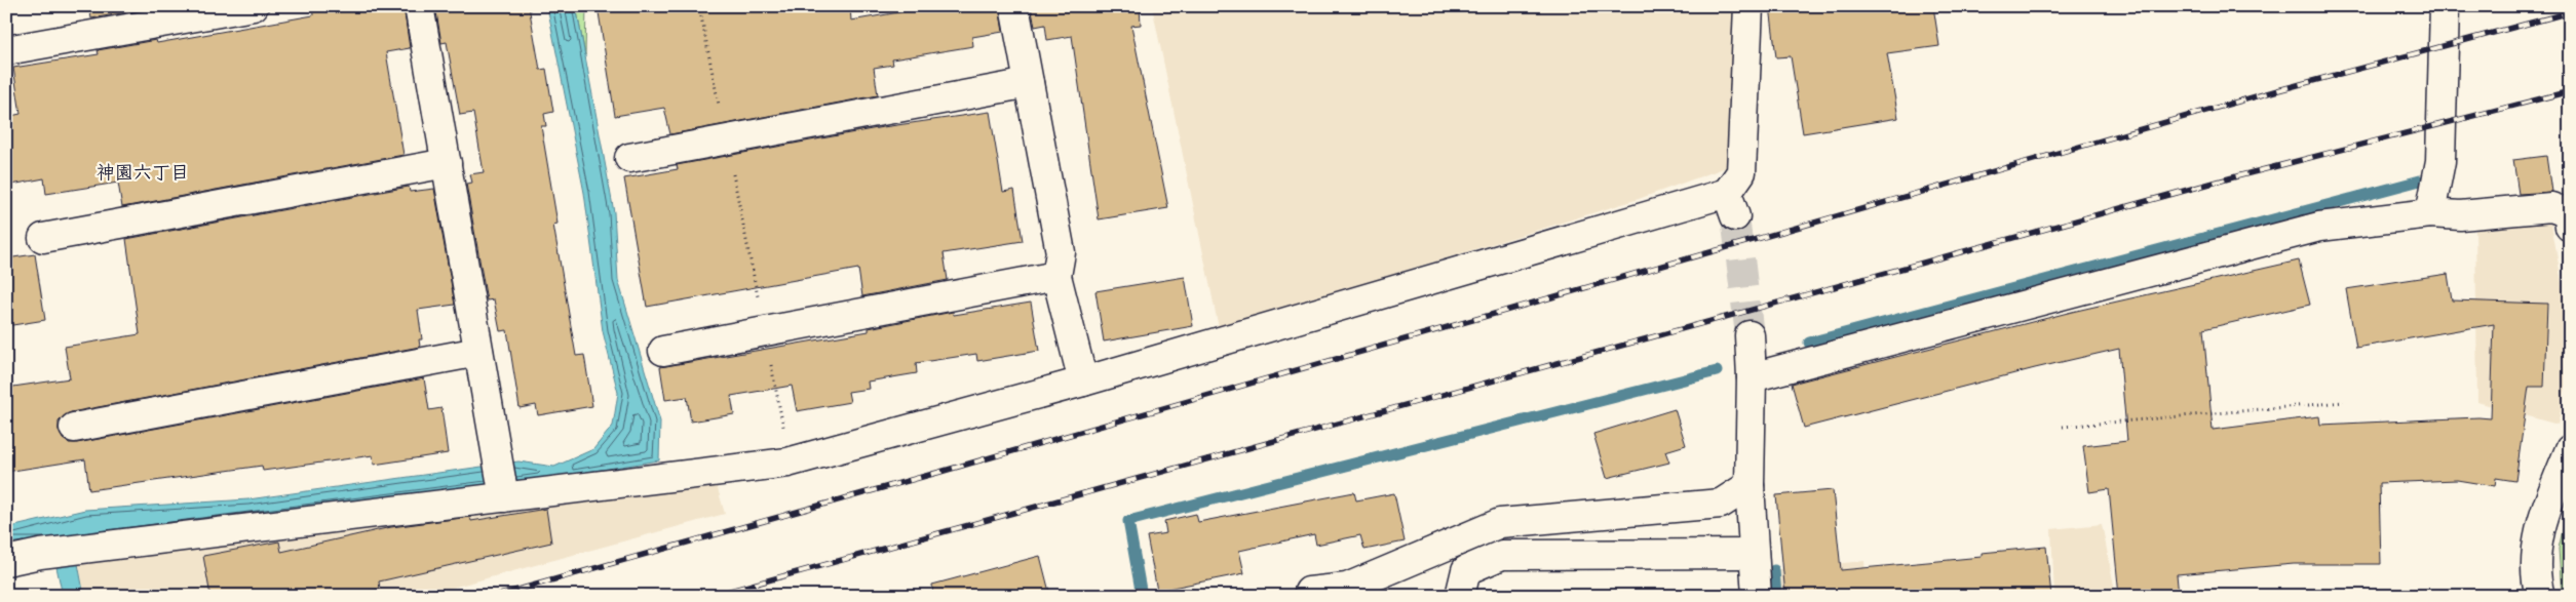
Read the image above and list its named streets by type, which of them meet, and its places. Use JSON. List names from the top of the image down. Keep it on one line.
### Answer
{"districts":["神園六丁目"]}
